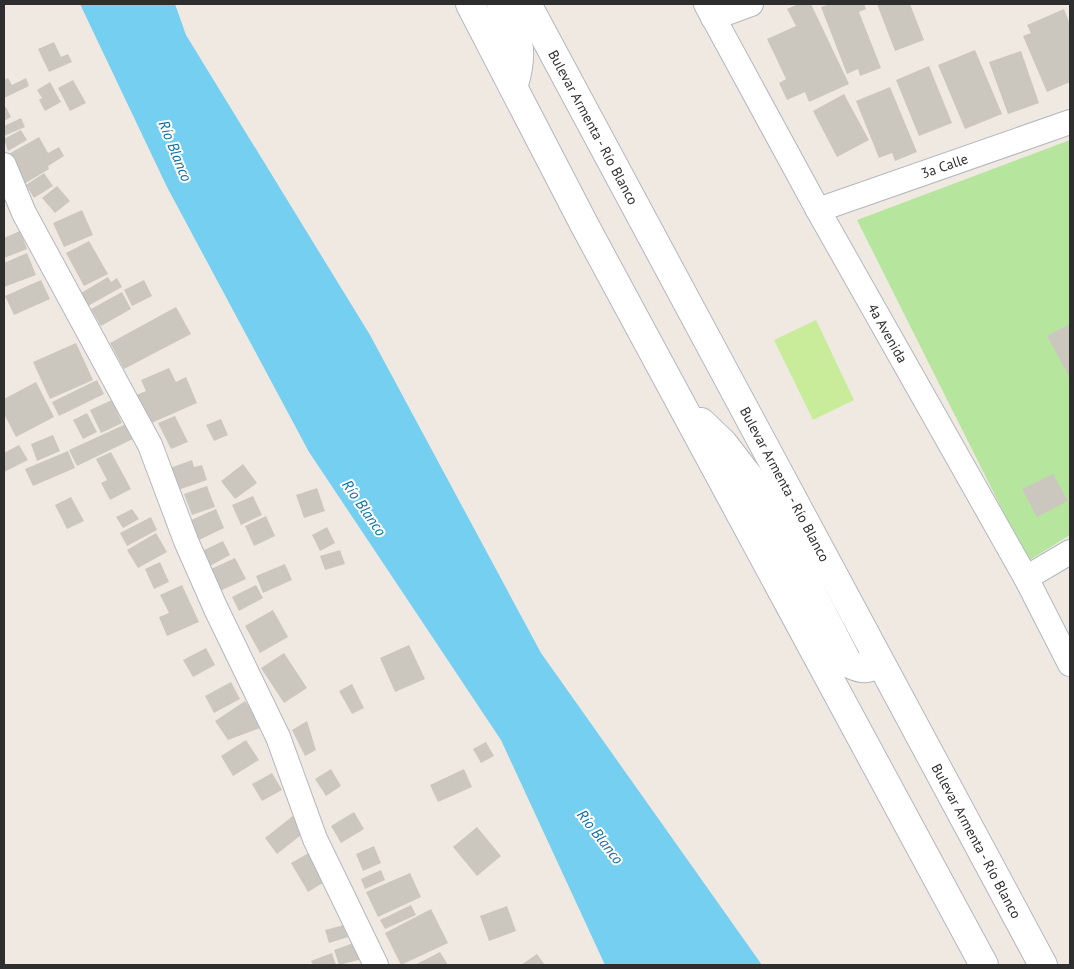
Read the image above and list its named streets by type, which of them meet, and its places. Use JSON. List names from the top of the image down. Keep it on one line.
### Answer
{"streets":{"main road":["Bulevar Armenta - Río Blanco"],"street":["3a Calle","4a Avenida"]},"crossings":[["3a Calle","4a Avenida"]],"water":["Río Blanco"]}
